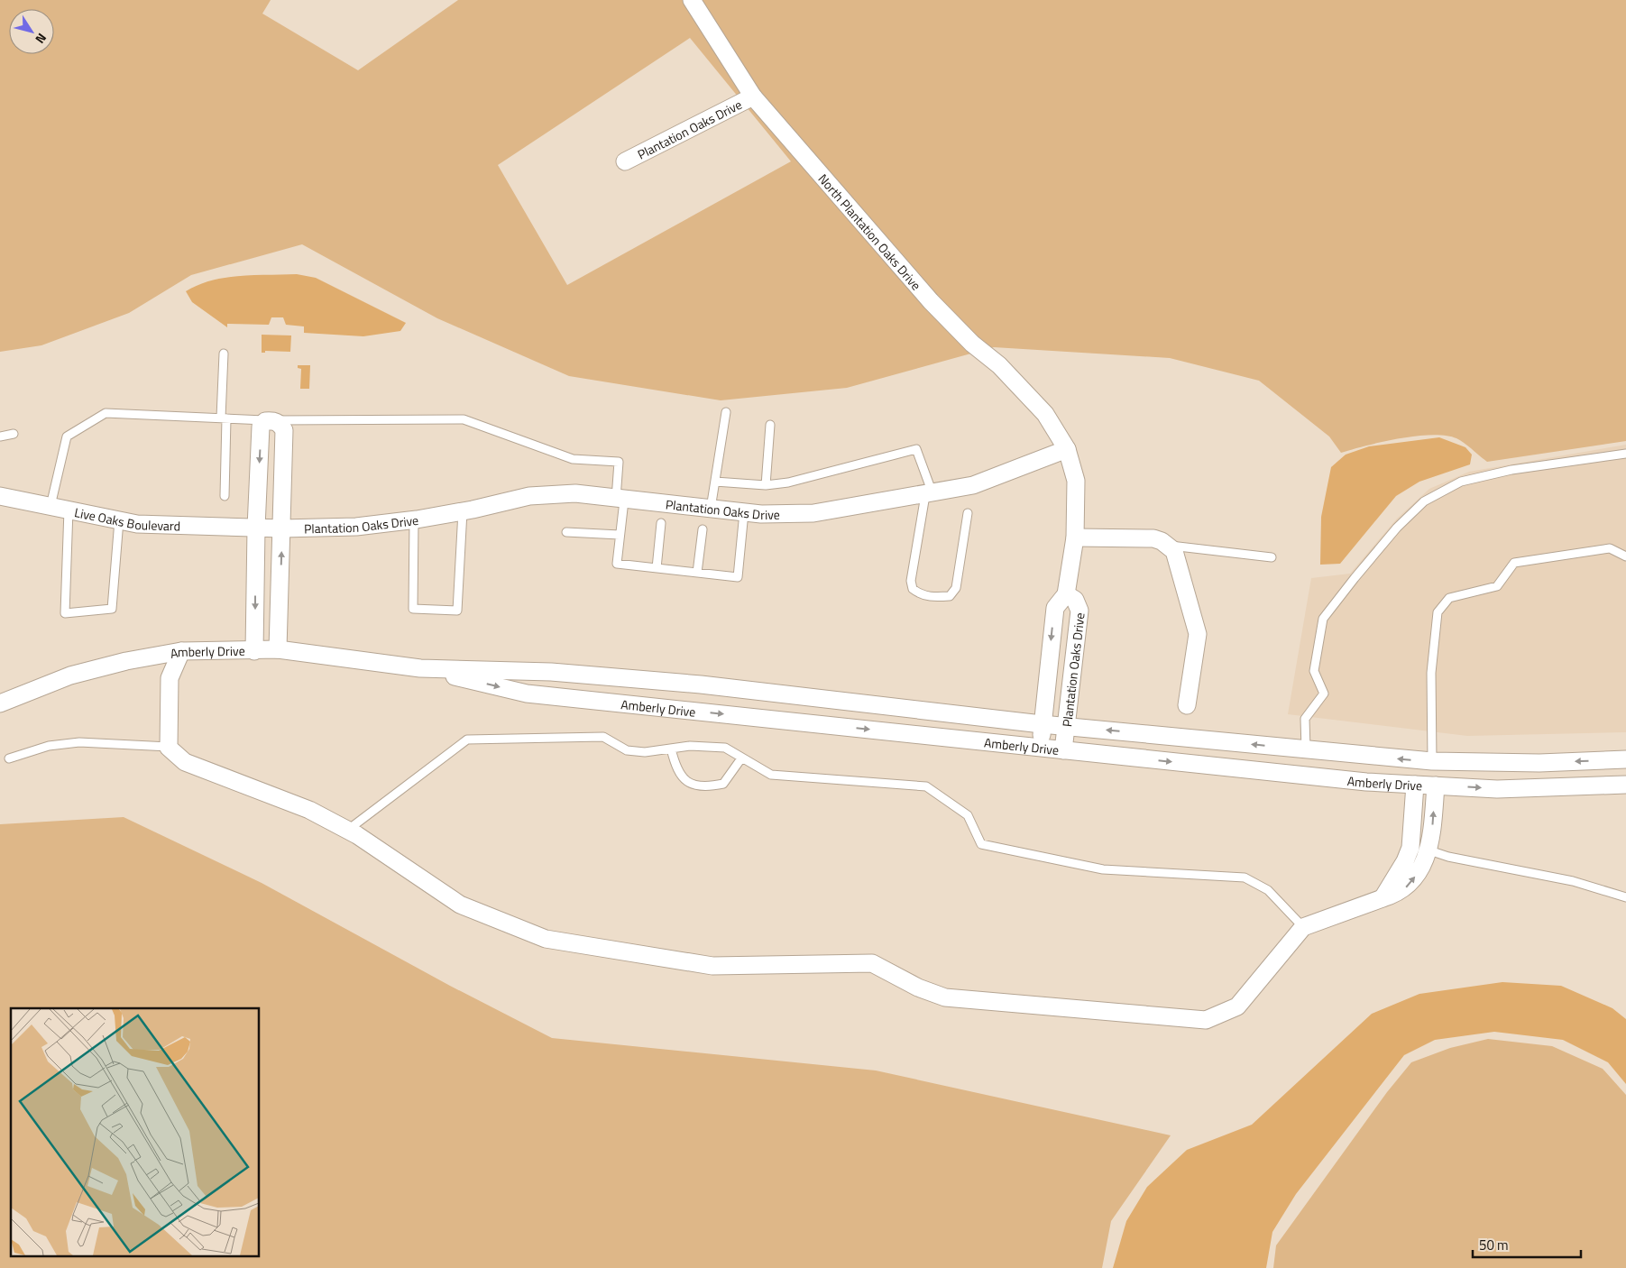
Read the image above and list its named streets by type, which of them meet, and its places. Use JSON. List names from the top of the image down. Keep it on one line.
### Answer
{"streets":{"street":["Plantation Oaks Drive","North Plantation Oaks Drive","Live Oaks Boulevard","Amberly Drive"]},"crossings":[["Plantation Oaks Drive","North Plantation Oaks Drive"],["Plantation Oaks Drive","Live Oaks Boulevard"],["Plantation Oaks Drive","Amberly Drive"]],"scale_bar":"50 m","north":"bottom right"}
